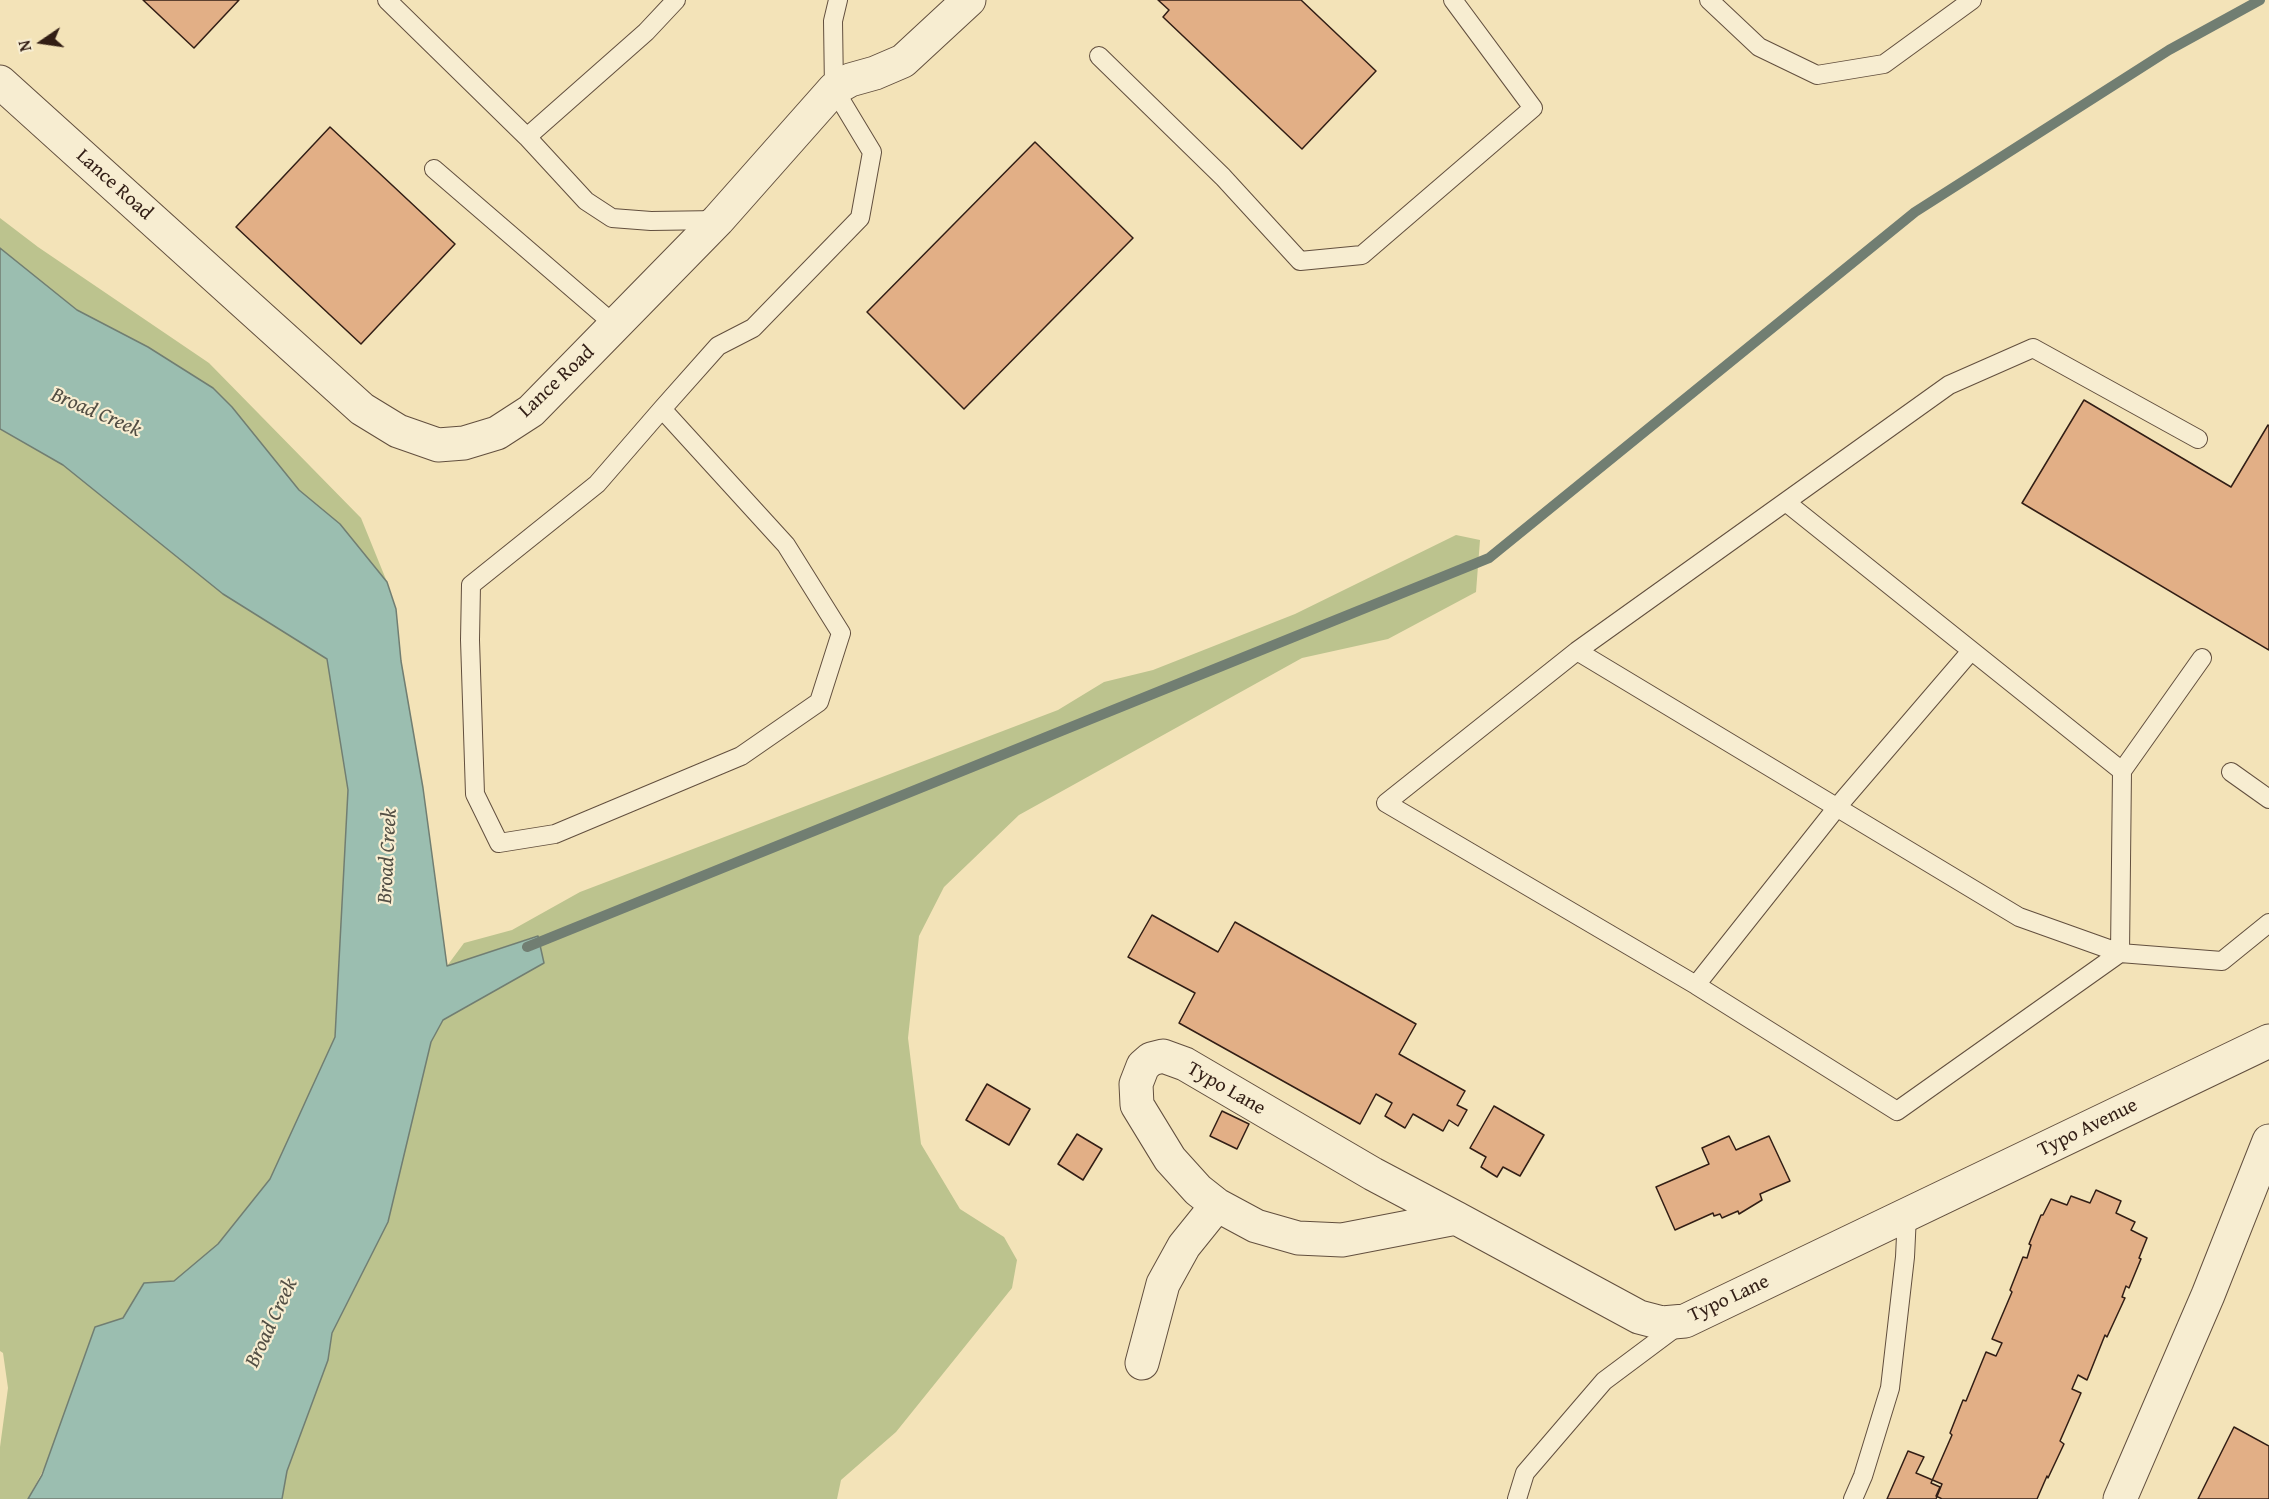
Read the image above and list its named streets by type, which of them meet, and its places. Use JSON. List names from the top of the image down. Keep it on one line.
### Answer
{"streets":{"street":["Lance Road","Typo Lane","Typo Avenue"]},"crossings":[["Typo Lane","Typo Avenue"]],"water":["Broad Creek"],"north":"left"}
